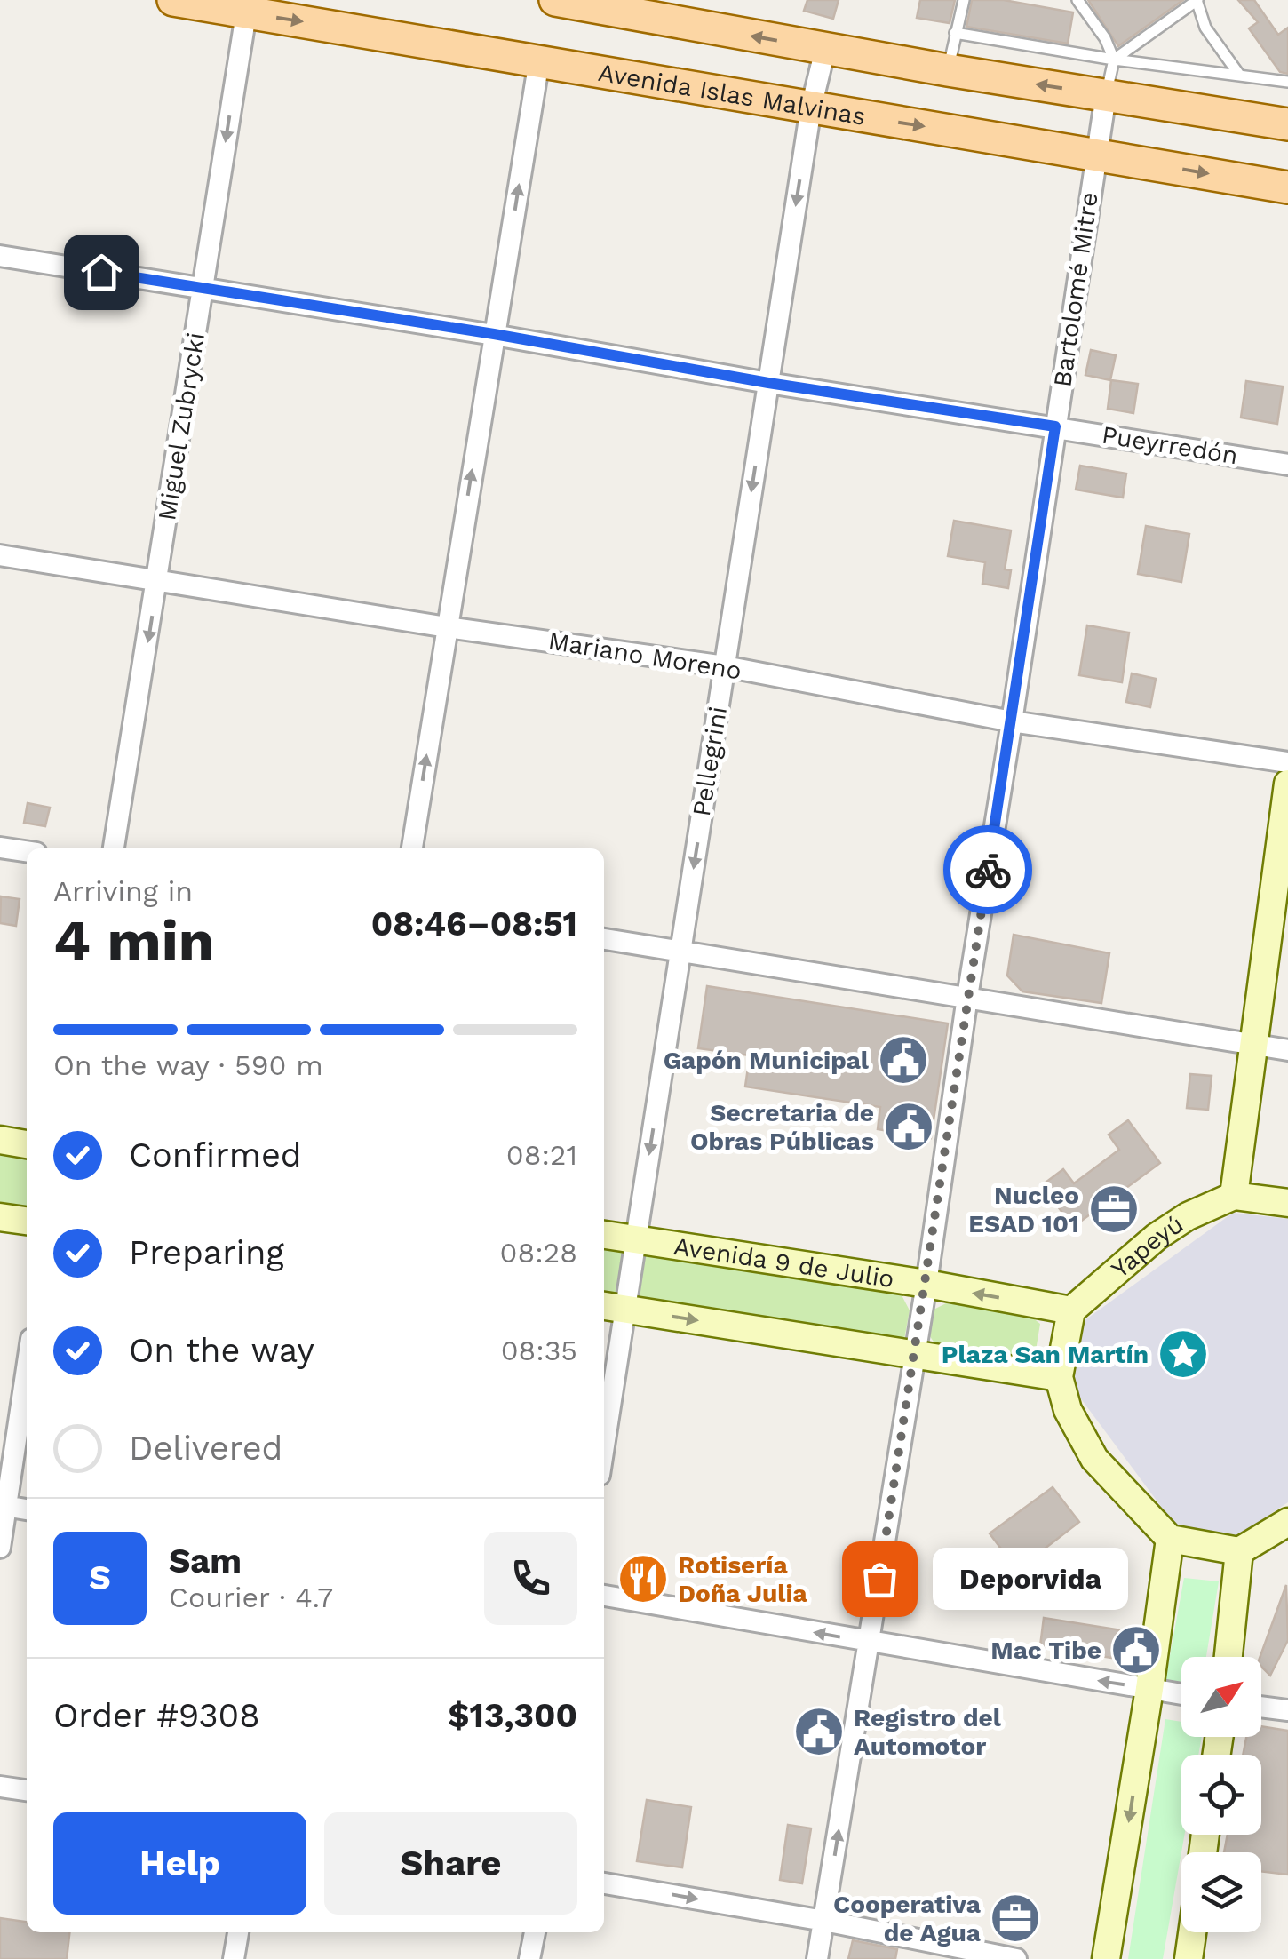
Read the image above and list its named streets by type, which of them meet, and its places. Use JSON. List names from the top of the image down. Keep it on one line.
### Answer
{"streets":{"main road":["Avenida Islas Malvinas","Yapeyú","Avenida 9 de Julio"],"street":["Bartolomé Mitre","Miguel Zubrycki","Pueyrredón","Mariano Moreno","Pellegrini"]},"crossings":[["Avenida Islas Malvinas","Bartolomé Mitre"],["Avenida Islas Malvinas","Miguel Zubrycki"],["Avenida Islas Malvinas","Pellegrini"],["Bartolomé Mitre","Pueyrredón"],["Bartolomé Mitre","Mariano Moreno"],["Bartolomé Mitre","Avenida 9 de Julio"],["Miguel Zubrycki","Pueyrredón"],["Miguel Zubrycki","Mariano Moreno"],["Pueyrredón","Pellegrini"],["Mariano Moreno","Pellegrini"],["Pellegrini","Avenida 9 de Julio"],["Yapeyú","Avenida 9 de Julio"]],"one_way":["Miguel Zubrycki","Pellegrini"],"places":{"public building":["Gapón Municipal","Secretaria de Obras Públicas","Mac Tibe","Registro del Automotor"],"office":["Nucleo ESAD 101","Cooperativa de Agua"],"place":["Plaza San Martín"],"restaurant":["Rotisería Doña Julia"],"other":["Deporvida"]},"north":"top right","page":{"heading":["4 min","Arriving in","08:46–08:51"],"panel":["Sam","Courier · 4.7","Order #9308","$13,300"],"bar":"On the way · 590 m","list":[["Confirmed","08:21"],["Preparing","08:28"],["On the way","08:35"],"Delivered"],"round":"S","bubble":"Deporvida","buttons":["Help","Share"]}}
